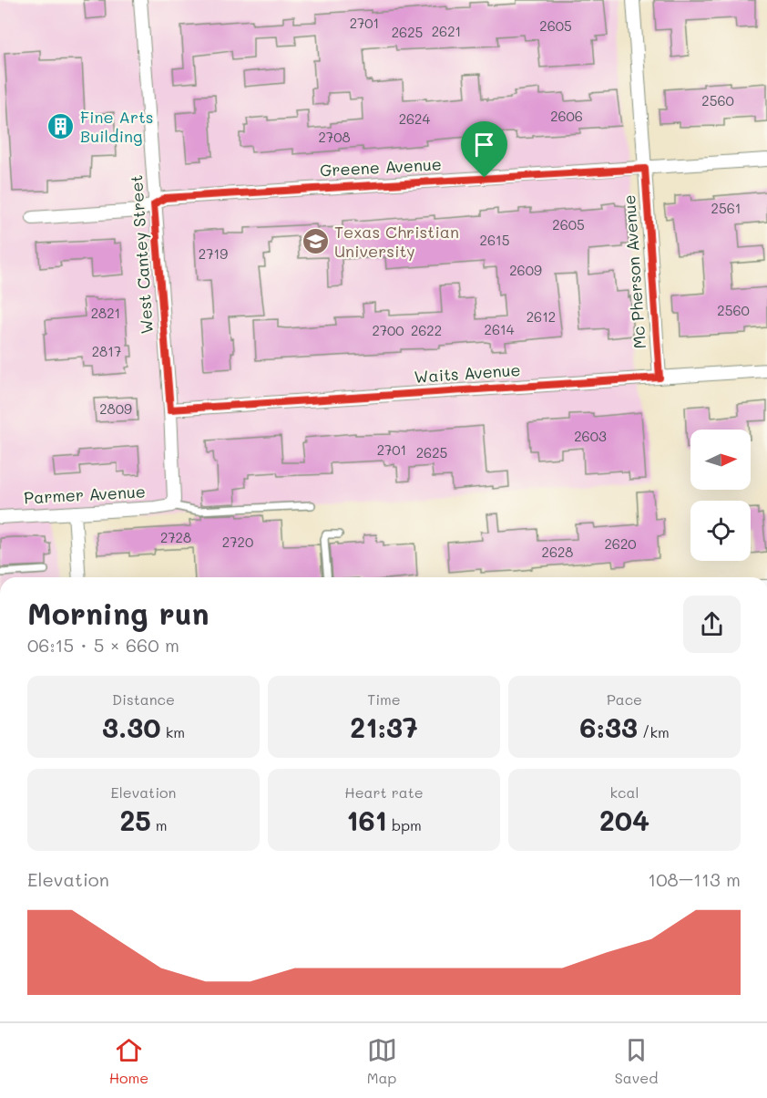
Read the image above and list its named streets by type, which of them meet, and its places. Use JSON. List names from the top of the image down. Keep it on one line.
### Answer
{"streets":{"street":["Greene Avenue","West Cantey Street","Mc Pherson Avenue","Waits Avenue","Parmer Avenue"]},"crossings":[["Greene Avenue","West Cantey Street"],["Greene Avenue","Mc Pherson Avenue"],["West Cantey Street","Waits Avenue"],["West Cantey Street","Parmer Avenue"],["Mc Pherson Avenue","Waits Avenue"]],"places":{"building":["Fine Arts Building"],"school or university":["Texas Christian University"]},"house_numbers":["2701","2605","2621","2625","2560","2606","2624","2708","2561","2605","2615","2719","2609","2560","2821","2612","2614","2700","2622","2817","2809","2603","2701","2625","2728","2720","2620","2628"],"north":"right","page":{"heading":["Morning run","06:15 · 5 × 660 m"],"stats":[["Distance","3.30 km"],["Time","21:37"],["Pace","6:33 /km"],["Elevation","25 m"],["Heart rate","161 bpm"],["kcal","204"]],"chart":["Elevation","108–113 m"],"tabs":["Home","Map","Saved"]}}
